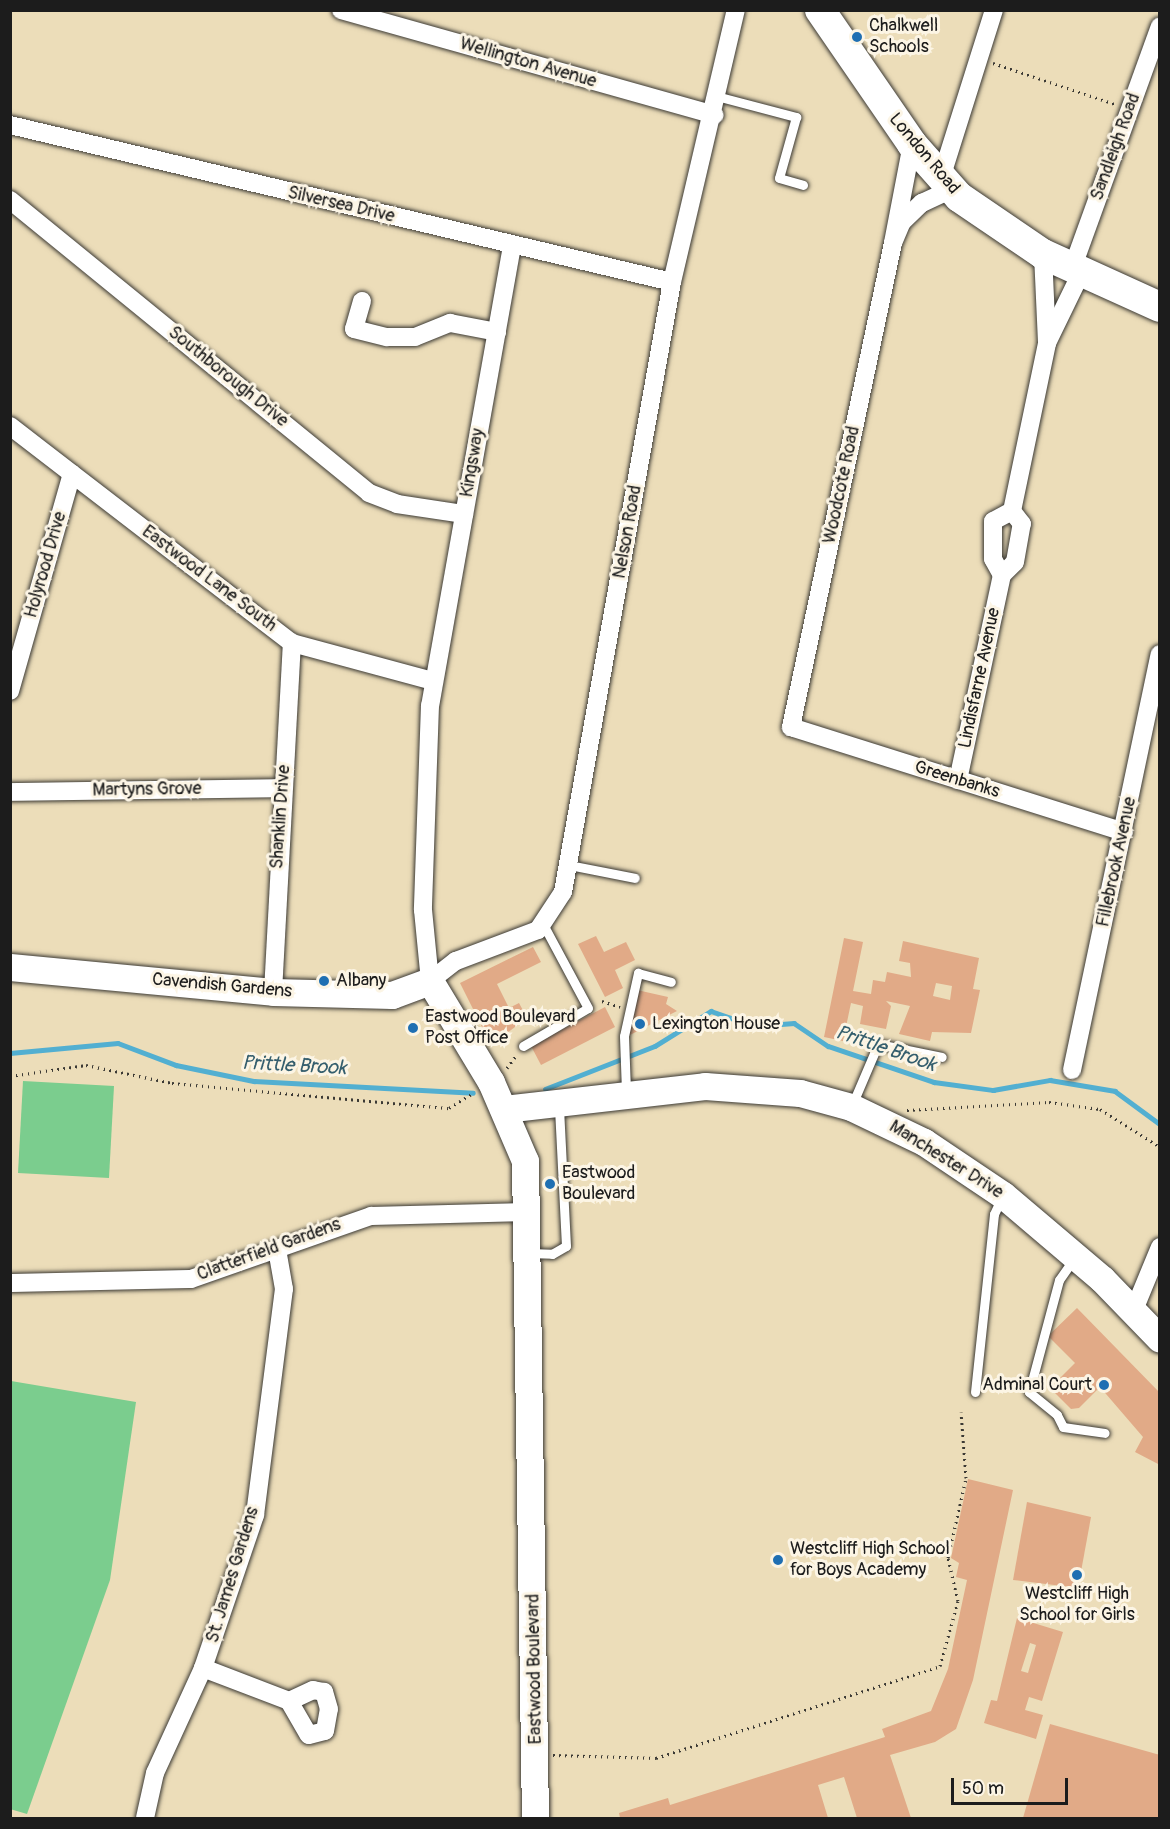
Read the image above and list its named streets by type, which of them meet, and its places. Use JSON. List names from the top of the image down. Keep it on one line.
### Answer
{"streets":{"main road":["London Road"],"street":["Wellington Avenue","Sandleigh Road","Silversea Drive","Southborough Drive","Kingsway","Woodcote Road","Nelson Road","Holyrood Drive","Eastwood Lane South","Lindisfarne Avenue","Greenbanks","Martyns Grove","Shanklin Drive","Fillebrook Avenue","Cavendish Gardens","Manchester Drive","Clatterfield Gardens","St. James Gardens","Eastwood Boulevard"]},"crossings":[["Wellington Avenue","Nelson Road"],["Sandleigh Road","London Road"],["Sandleigh Road","Lindisfarne Avenue"],["London Road","Woodcote Road"],["London Road","Lindisfarne Avenue"],["Silversea Drive","Kingsway"],["Silversea Drive","Nelson Road"],["Southborough Drive","Kingsway"],["Kingsway","Eastwood Lane South"],["Kingsway","Eastwood Boulevard"],["Woodcote Road","Greenbanks"],["Nelson Road","Cavendish Gardens"],["Nelson Road","Eastwood Boulevard"],["Holyrood Drive","Eastwood Lane South"],["Eastwood Lane South","Shanklin Drive"],["Eastwood Lane South","Eastwood Boulevard"],["Lindisfarne Avenue","Greenbanks"],["Greenbanks","Fillebrook Avenue"],["Martyns Grove","Shanklin Drive"],["Shanklin Drive","Cavendish Gardens"],["Cavendish Gardens","Eastwood Boulevard"],["Manchester Drive","Eastwood Boulevard"],["Clatterfield Gardens","St. James Gardens"],["Clatterfield Gardens","Eastwood Boulevard"]],"water":["Prittle Brook"],"places":["Chalkwell Schools","Albany","Lexington House","Eastwood Boulevard Post Office","Eastwood Boulevard","Adminal Court","Westcliff High School for Boys Academy","Westcliff High School for Girls"],"scale_bar":"50 m"}
